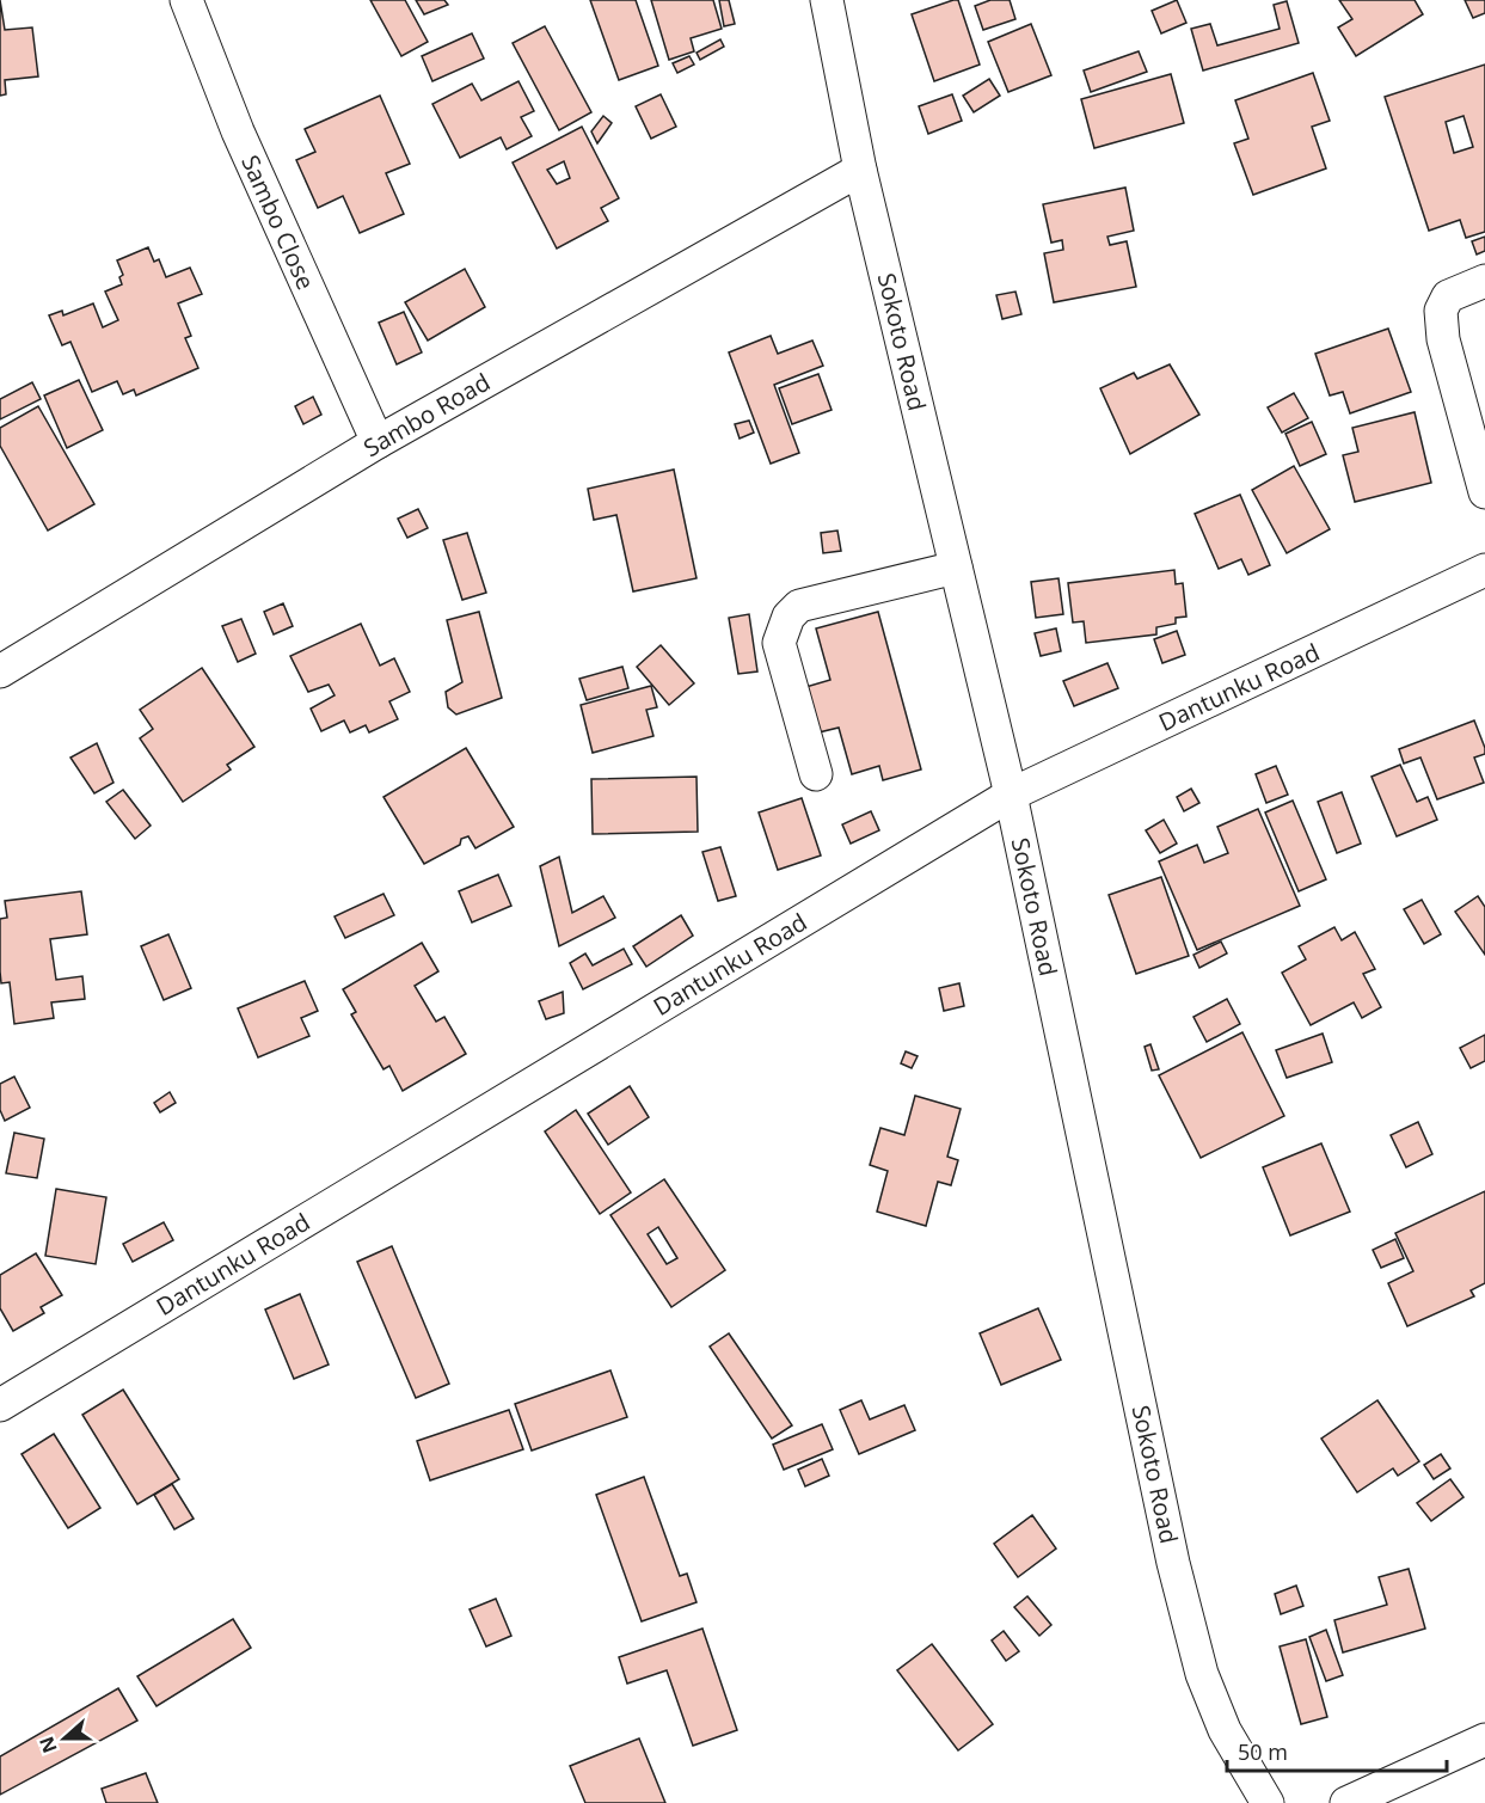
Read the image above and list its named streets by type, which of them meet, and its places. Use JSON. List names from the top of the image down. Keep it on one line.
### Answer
{"streets":{"street":["Sambo Close","Sokoto Road","Sambo Road","Dantunku Road"]},"crossings":[["Sambo Close","Sambo Road"],["Sokoto Road","Sambo Road"],["Sokoto Road","Dantunku Road"]],"scale_bar":"50 m","north":"left"}
